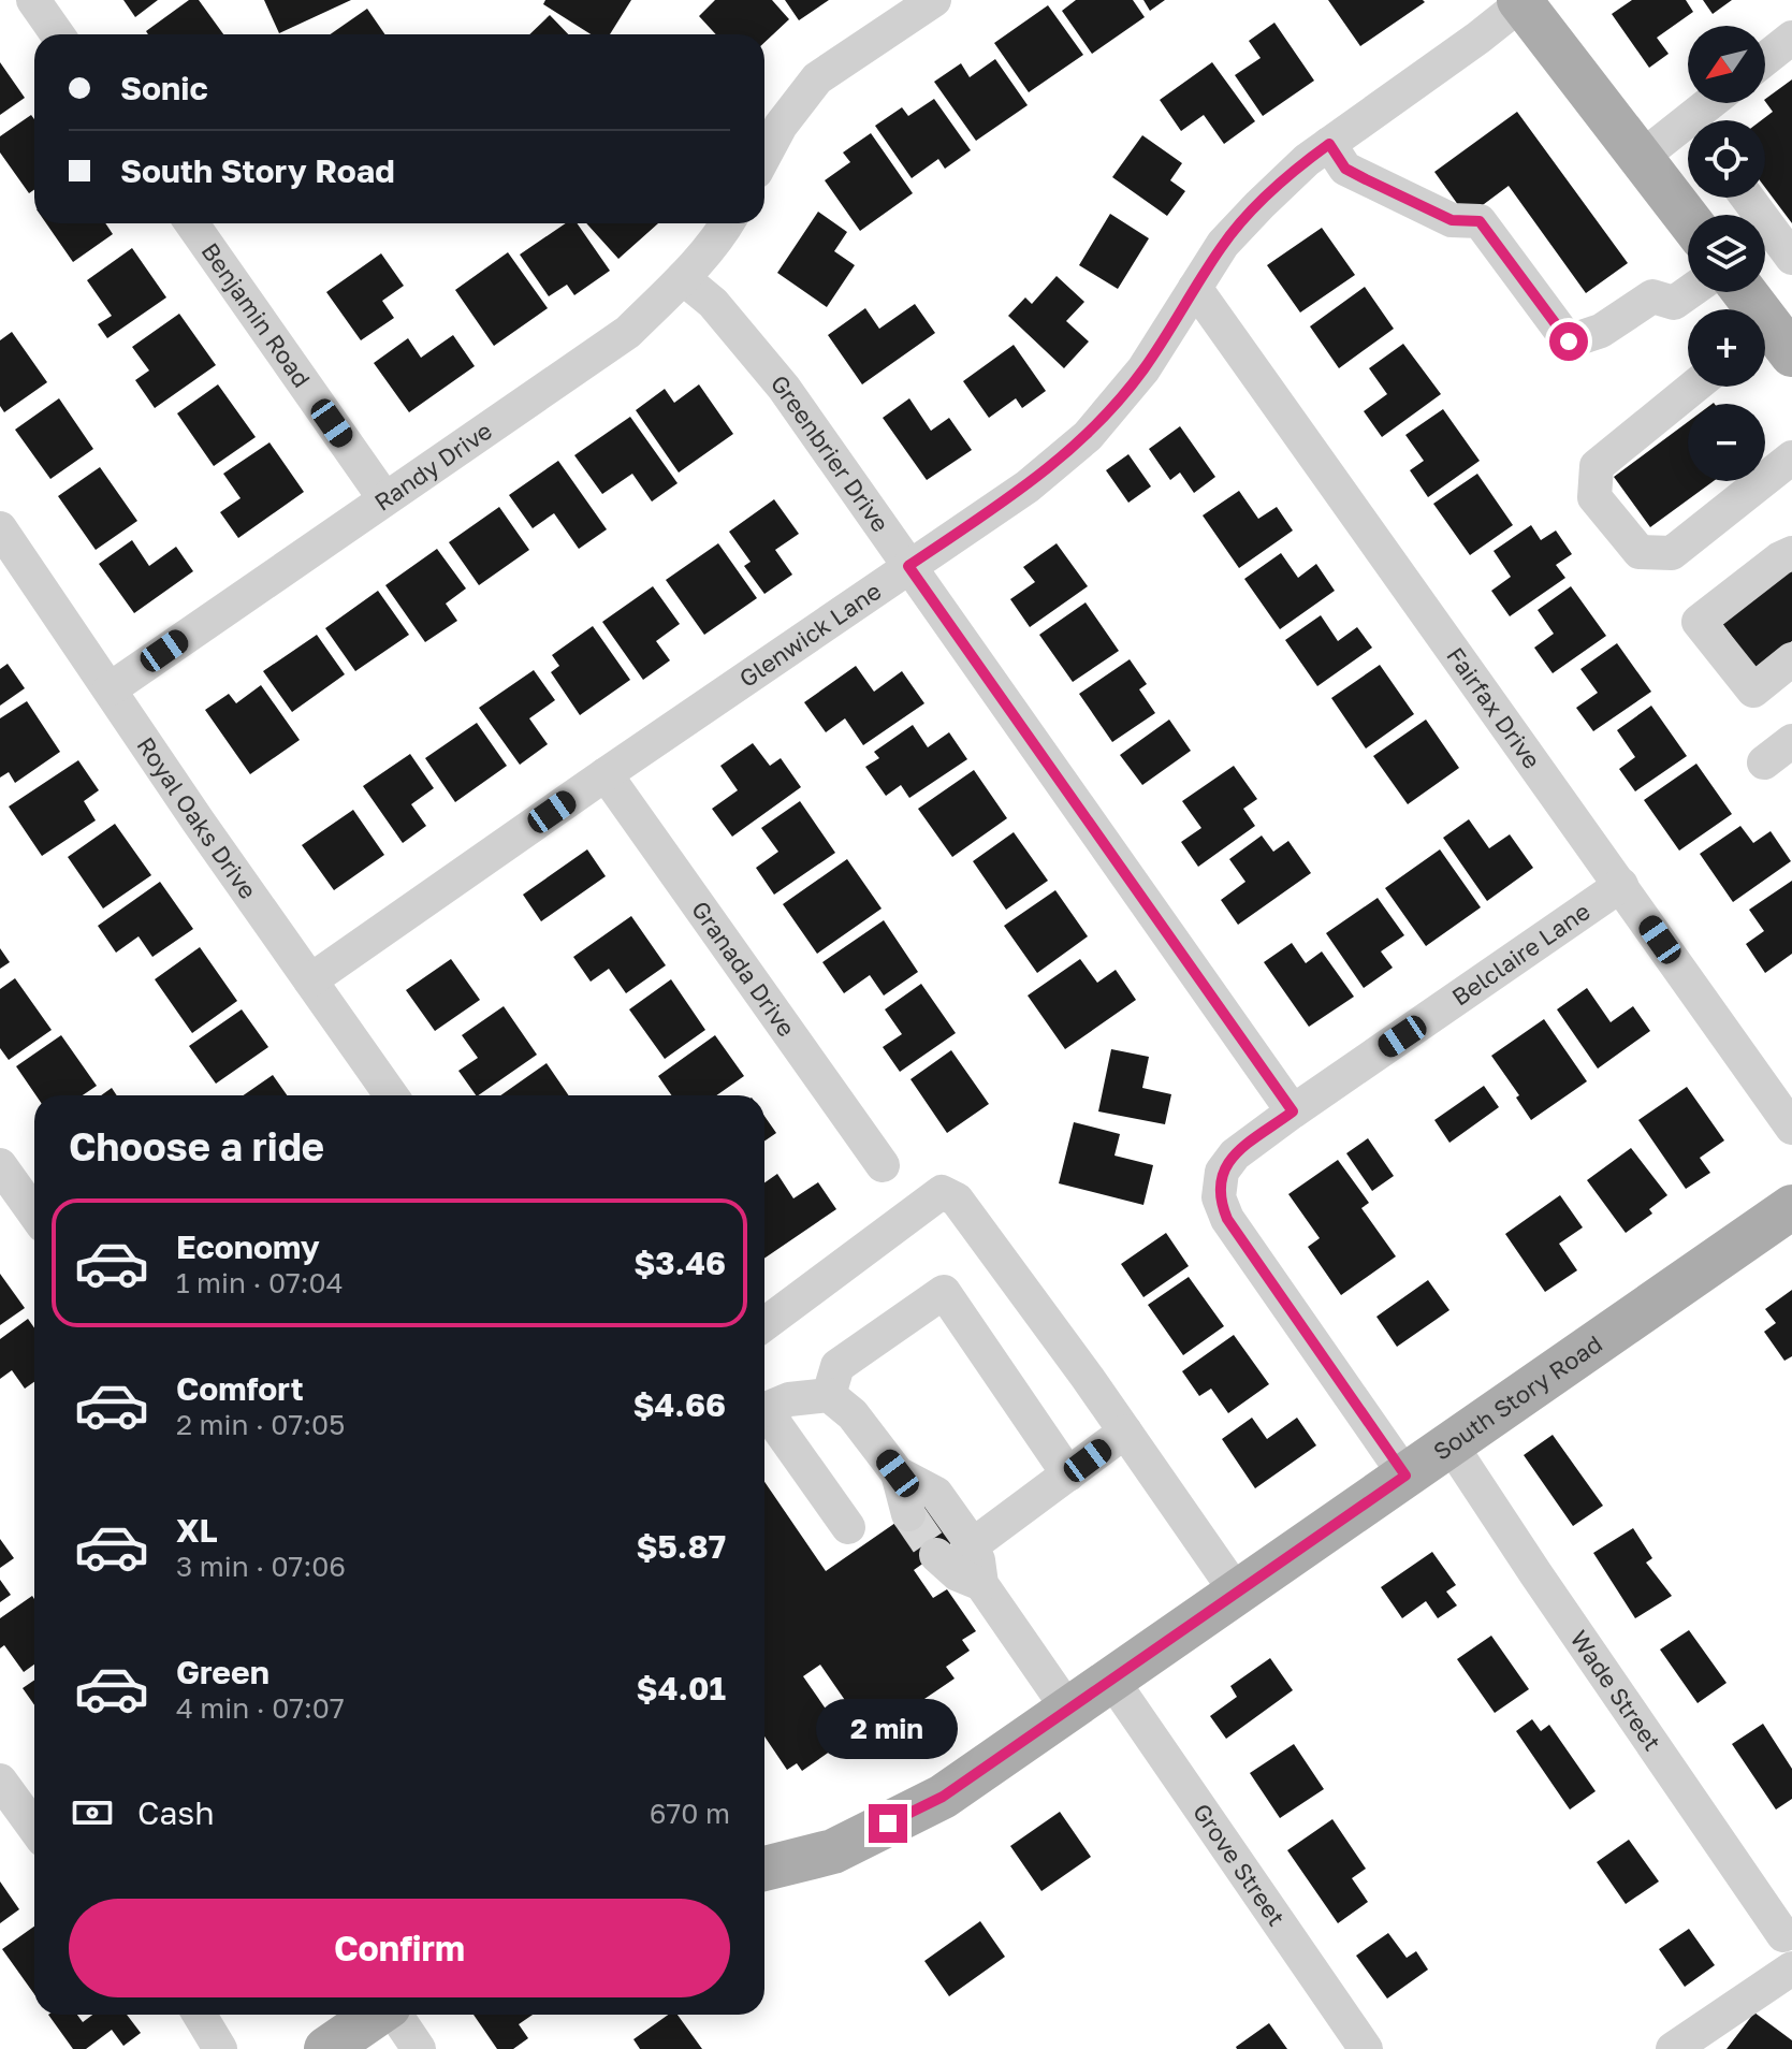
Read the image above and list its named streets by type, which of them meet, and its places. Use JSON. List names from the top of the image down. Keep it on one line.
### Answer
{"streets":{"main road":["South Story Road"],"street":["Benjamin Road","Greenbrier Drive","Randy Drive","Glenwick Lane","Fairfax Drive","Royal Oaks Drive","Belclaire Lane","Granada Drive","Wade Street","Grove Street"]},"crossings":[["Benjamin Road","Randy Drive"],["Greenbrier Drive","Randy Drive"],["Greenbrier Drive","Glenwick Lane"],["Greenbrier Drive","Belclaire Lane"],["Randy Drive","Royal Oaks Drive"],["Glenwick Lane","Fairfax Drive"],["Glenwick Lane","Royal Oaks Drive"],["Glenwick Lane","Granada Drive"],["Fairfax Drive","Belclaire Lane"],["South Story Road","Wade Street"],["South Story Road","Grove Street"]],"north":"bottom left","page":{"map_buttons":["+","−"],"banner":["Sonic","South Story Road"],"heading":"Choose a ride","list":[{"name":"Economy","note":"1 min · 07:04","value":"$3.46"},{"name":"Comfort","note":"2 min · 07:05","value":"$4.66"},{"name":"XL","note":"3 min · 07:06","value":"$5.87"},{"name":"Green","note":"4 min · 07:07","value":"$4.01"}],"bubble":"2 min","pay":["Cash","670 m"],"buttons":"Confirm"}}
